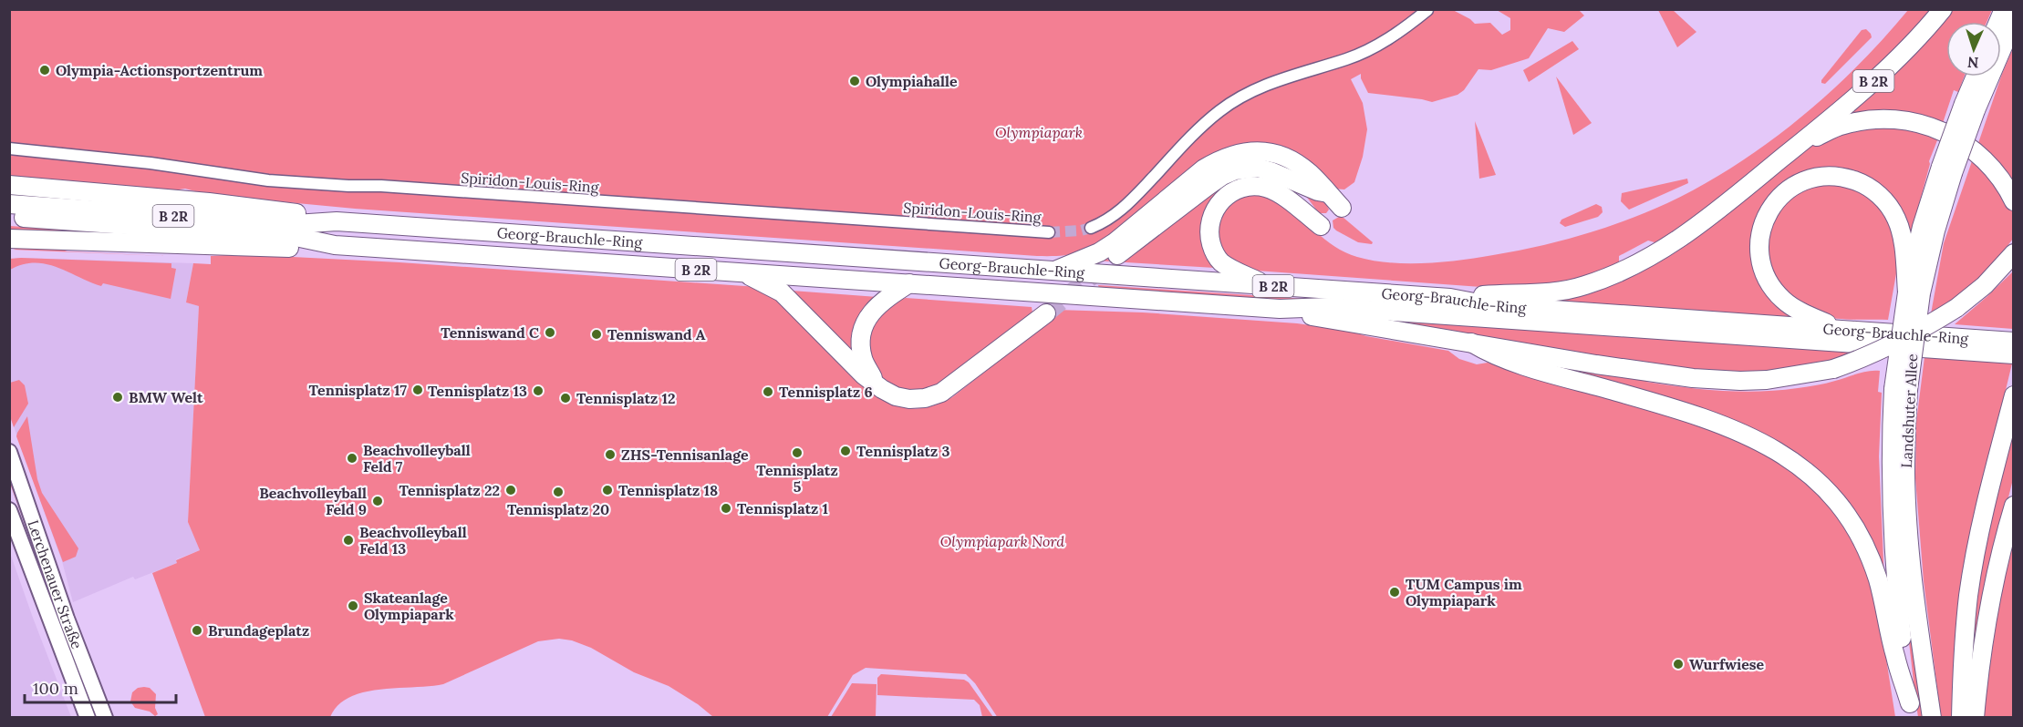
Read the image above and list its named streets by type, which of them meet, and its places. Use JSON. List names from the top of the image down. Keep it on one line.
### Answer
{"streets":{"highway":["B 2R","Georg-Brauchle-Ring","Landshuter Allee"],"main road":["Lerchenauer Straße"],"street":["Spiridon-Louis-Ring"]},"crossings":[["B 2R","Georg-Brauchle-Ring"]],"parks":["Olympiapark","Olympiapark Nord"],"places":["Olympia-Actionsportzentrum","Olympiahalle","Tenniswand C","Tenniswand A","Tennisplatz 17","Tennisplatz 13","Tennisplatz 6","BMW Welt","Tennisplatz 12","Tennisplatz 3","Tennisplatz 5","ZHS-Tennisanlage","Beachvolleyball Feld 7","Tennisplatz 22","Tennisplatz 18","Tennisplatz 20","Beachvolleyball Feld 9","Tennisplatz 1","Beachvolleyball Feld 13","TUM Campus im Olympiapark","Skateanlage Olympiapark","Brundageplatz","Wurfwiese"],"scale_bar":"100 m","north":"bottom"}
